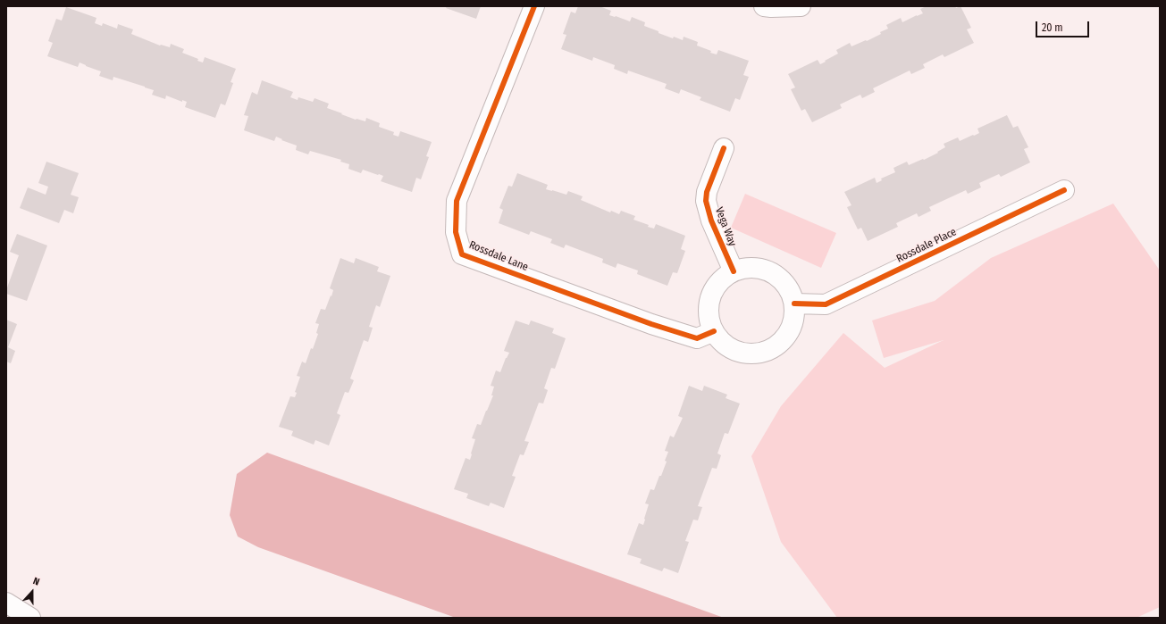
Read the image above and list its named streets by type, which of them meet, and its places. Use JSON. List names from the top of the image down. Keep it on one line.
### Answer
{"streets":{"street":["Vega Way","Rossdale Place","Rossdale Lane"]},"crossings":[["Vega Way","Rossdale Place"],["Vega Way","Rossdale Lane"],["Rossdale Place","Rossdale Lane"]],"scale_bar":"20 m","north":"top"}
